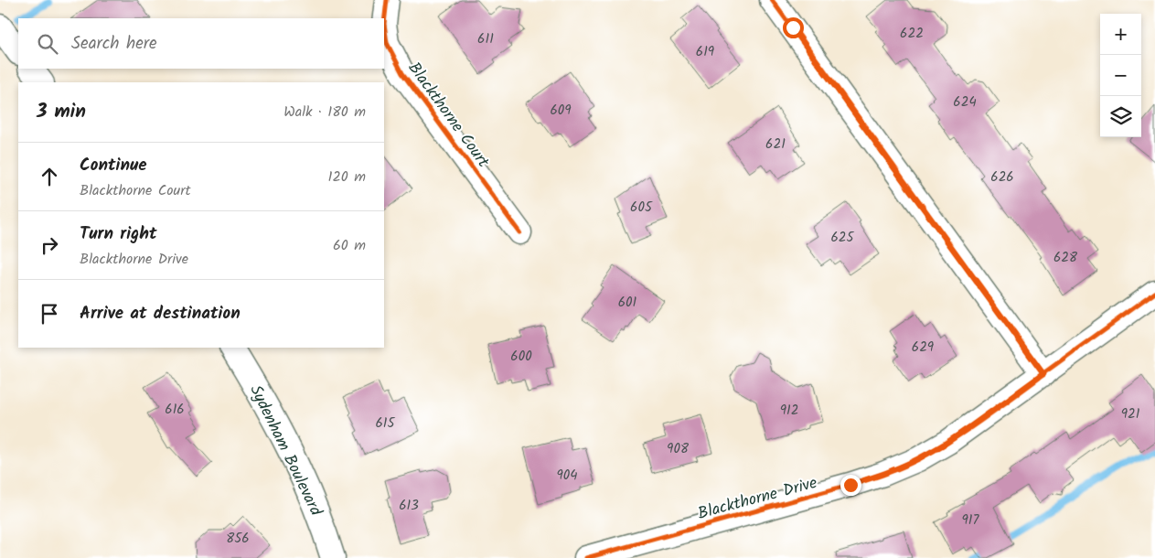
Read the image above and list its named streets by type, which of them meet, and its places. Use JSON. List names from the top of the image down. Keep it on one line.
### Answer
{"streets":{"street":["Blackthorne Court","Sydenham Boulevard","Blackthorne Drive"]},"house_numbers":["622","611","619","624","609","621","626","605","625","628","601","629","600","616","912","921","615","908","904","613","917","856"],"page":{"map_buttons":["+","−"],"search":"Search here","heading":["3 min","Walk · 180 m"],"list":[["Continue","Blackthorne Court","120 m"],["Turn right","Blackthorne Drive","60 m"],"Arrive at destination"]}}
